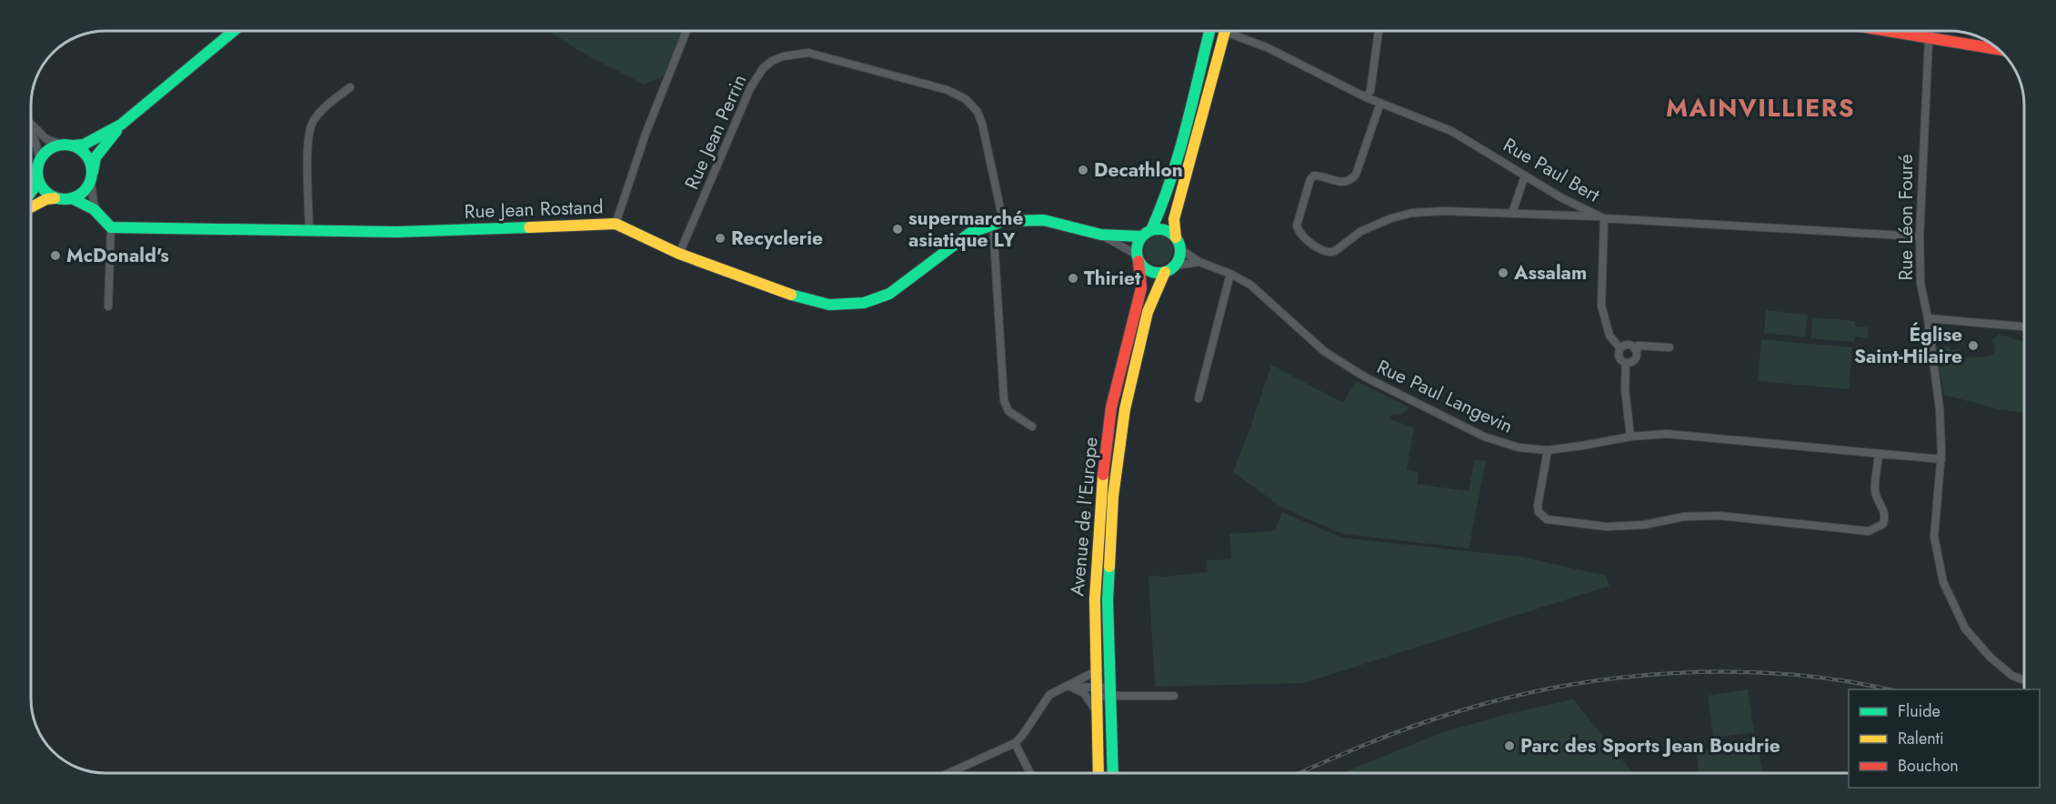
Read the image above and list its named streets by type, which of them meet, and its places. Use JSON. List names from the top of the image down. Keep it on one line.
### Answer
{"streets":{"main road":["Rue Jean Rostand","Avenue de l'Europe"],"street":["Rue Jean Perrin","Rue Paul Bert","Rue Léon Fouré","Rue Paul Langevin"]},"crossings":[["Rue Jean Perrin","Rue Jean Rostand"],["Rue Paul Bert","Rue Léon Fouré"],["Rue Jean Rostand","Rue Paul Langevin"],["Rue Jean Rostand","Avenue de l'Europe"],["Rue Léon Fouré","Rue Paul Langevin"],["Rue Paul Langevin","Avenue de l'Europe"]],"districts":["MAINVILLIERS"],"places":["Decathlon","supermarché asiatique LY","Recyclerie","McDonald's","Assalam","Thiriet","Église Saint-Hilaire","Parc des Sports Jean Boudrie"],"legend":["Fluide","Ralenti","Bouchon"]}
